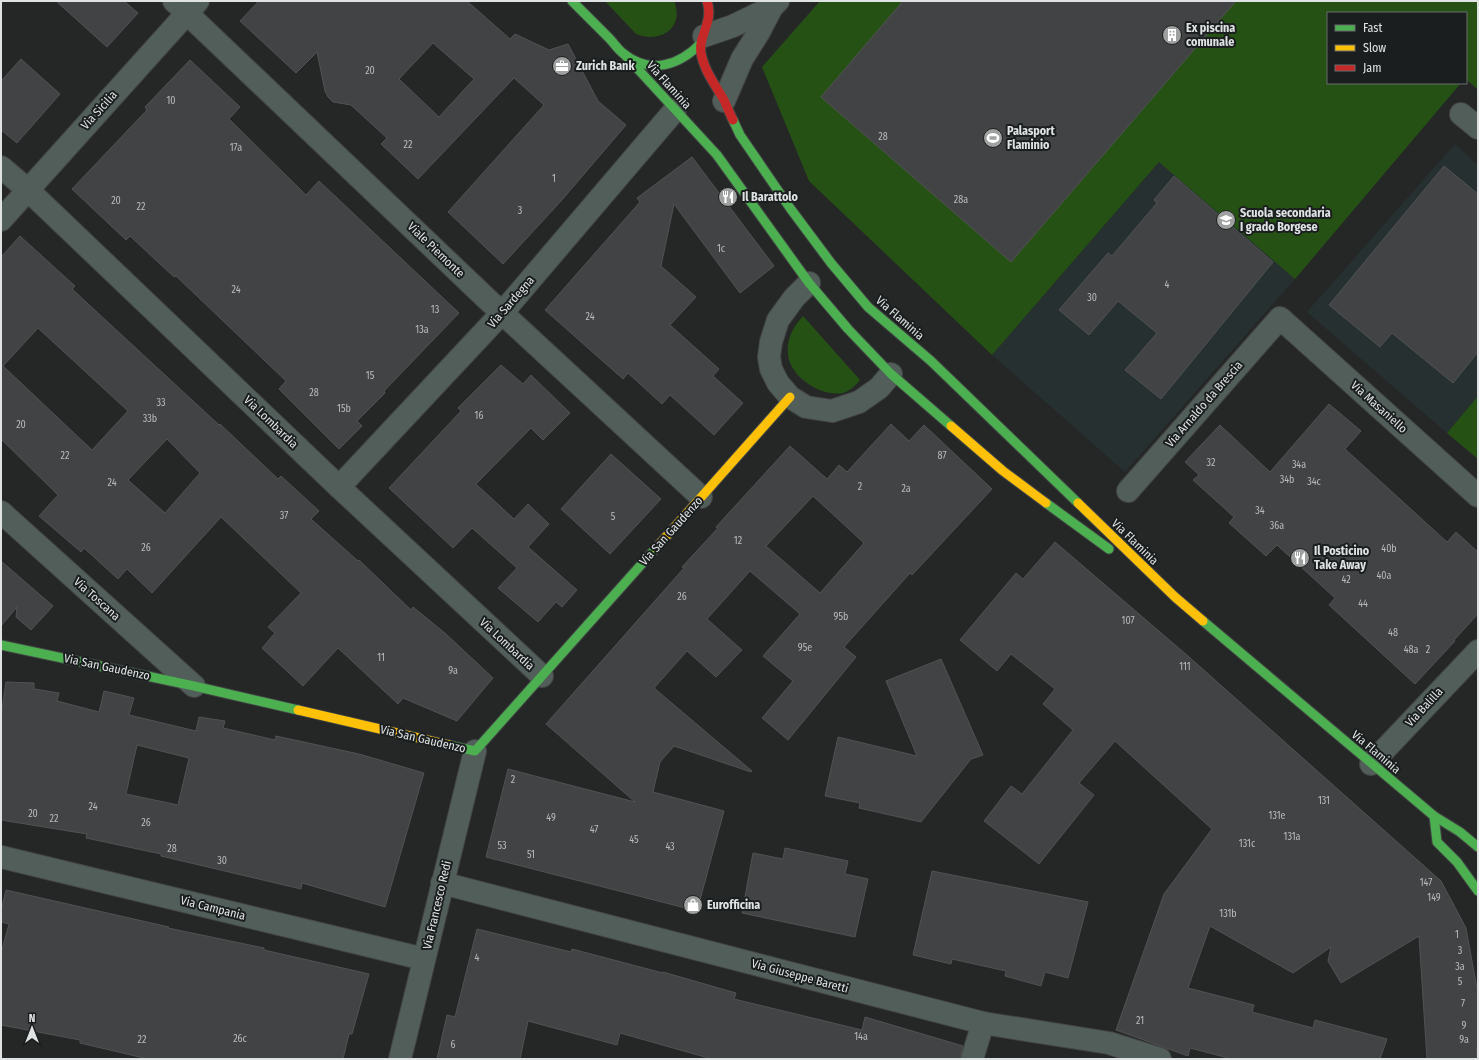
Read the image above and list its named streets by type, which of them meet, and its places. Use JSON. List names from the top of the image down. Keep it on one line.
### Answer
{"streets":{"street":["Via Flaminia","Via Sicilia","Viale Piemonte","Via Sardegna","Via Arnaldo da Brescia","Via Masaniello","Via Lombardia","Via San Gaudenzo","Via Toscana","Via Balilla","Via Francesco Redi","Via Campania","Via Giuseppe Baretti"]},"crossings":[["Via Flaminia","Via Sardegna"],["Via Flaminia","Via Balilla"],["Via Sicilia","Viale Piemonte"],["Via Sicilia","Via Lombardia"],["Viale Piemonte","Via Sardegna"],["Viale Piemonte","Via San Gaudenzo"],["Via Sardegna","Via Lombardia"],["Via Arnaldo da Brescia","Via Masaniello"],["Via Lombardia","Via San Gaudenzo"],["Via San Gaudenzo","Via Toscana"],["Via San Gaudenzo","Via Francesco Redi"],["Via Francesco Redi","Via Campania"],["Via Francesco Redi","Via Giuseppe Baretti"]],"places":{"building":["Ex piscina comunale"],"office":["Zurich Bank"],"sports":["Palasport Flaminio"],"restaurant":["Il Barattolo","Il Posticino Take Away"],"school or university":["Scuola secondaria I grado Borgese"],"shop":["Eurofficina"]},"house_numbers":["20","10","28","22","17a","1","28a","20","22","3","1c","4","24","30","13","24","13a","15","28","33","15b","16","33b","20","22","87","32","34a","34b","34c","24","2","2a","34","37","5","36a","12","26","40b","40a","42","26","44","95b","107","48","95e","48a","2","11","111","9a","2","131","24","20","131e","49","22","26","47","131a","45","131c","53","43","28","51","30","147","149","131b","1","3","4","3a","5","7","21","9","14a","26c","22","9a","6"],"legend":["Fast","Slow","Jam"],"north":"top"}
